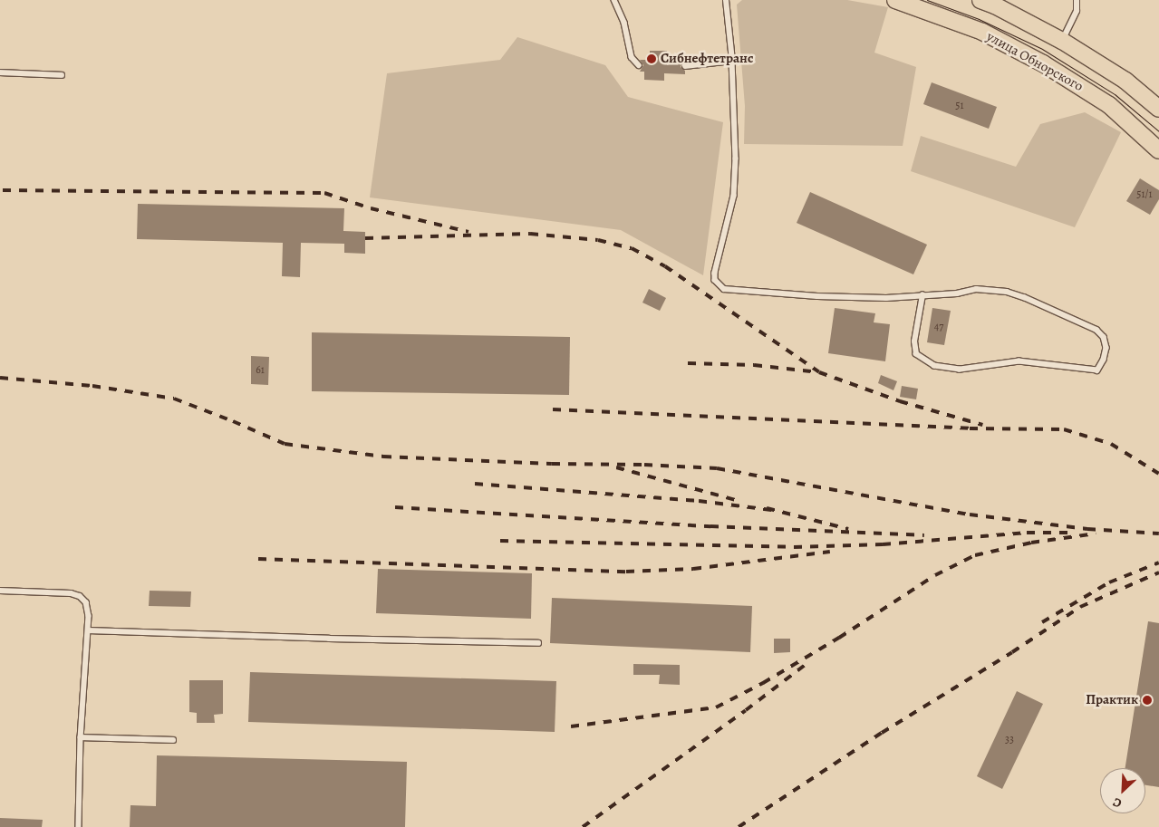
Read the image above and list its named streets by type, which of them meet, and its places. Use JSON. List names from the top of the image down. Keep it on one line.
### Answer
{"streets":{"main road":["улица Обнорского"]},"places":["Сибнефтетранс","Практик"],"house_numbers":["51","51/1","47","61","33"],"north":"bottom left"}
